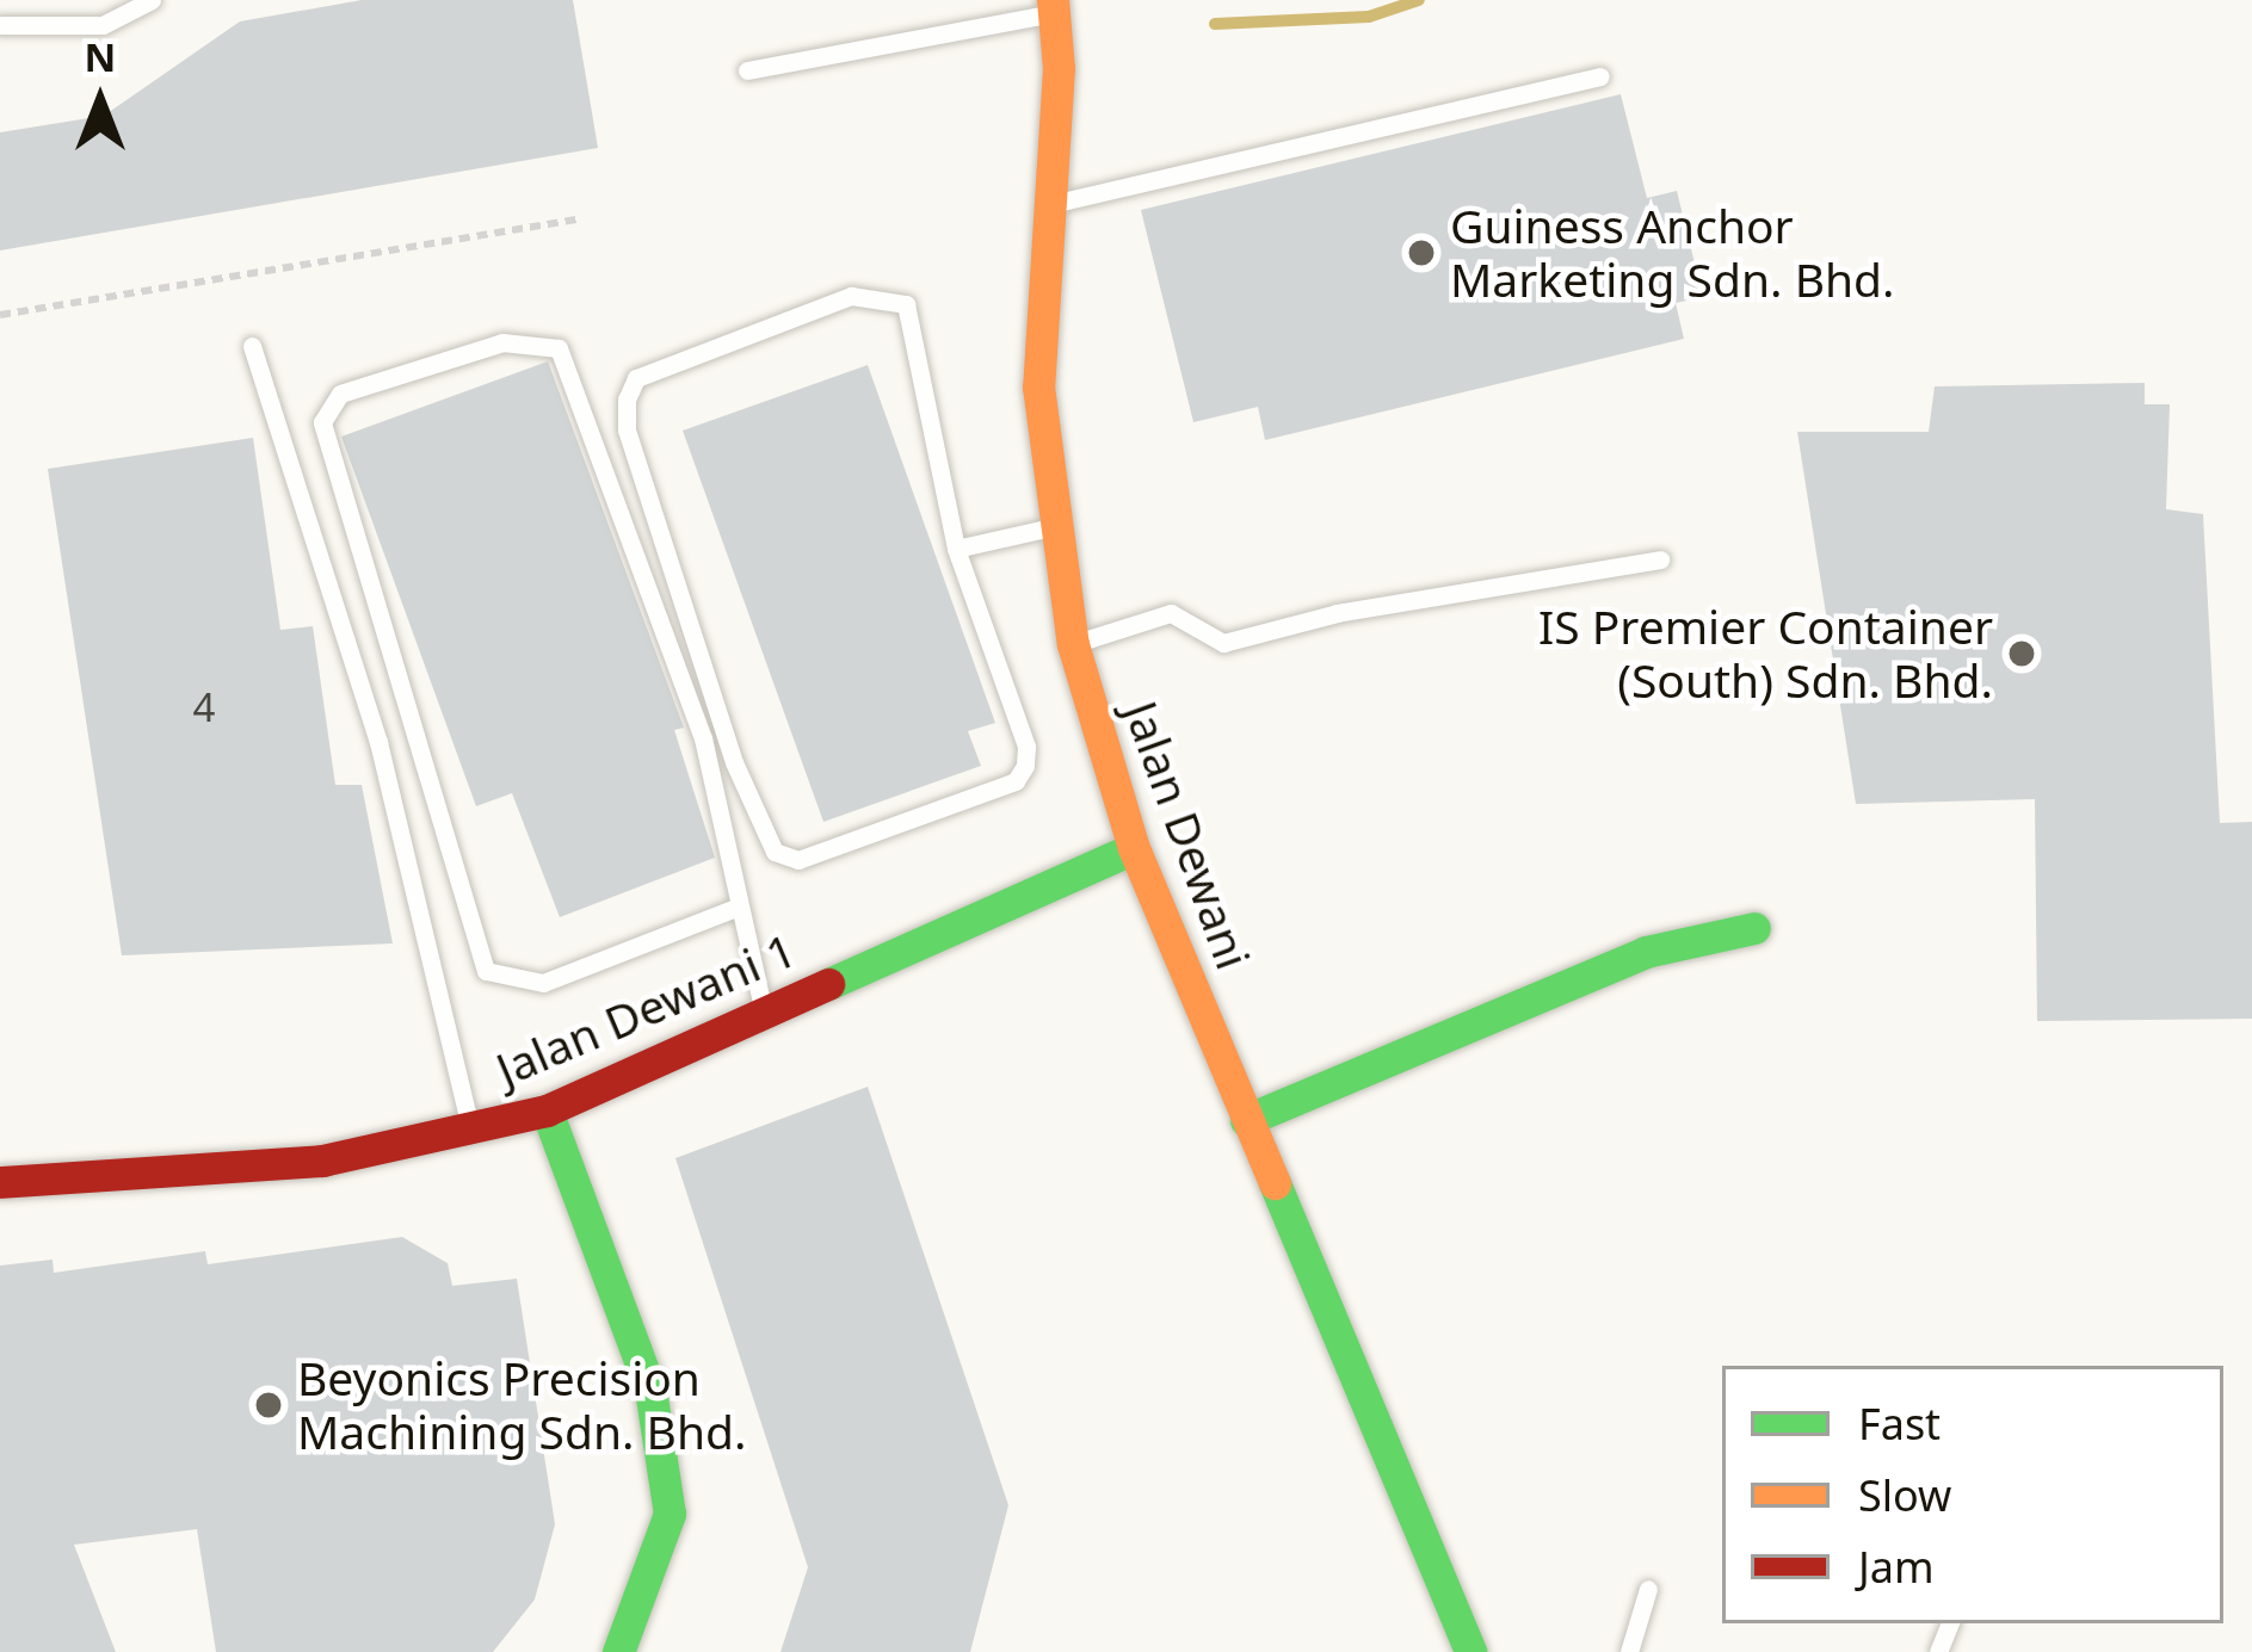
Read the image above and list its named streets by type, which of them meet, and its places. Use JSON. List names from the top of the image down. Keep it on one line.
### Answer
{"streets":{"street":["Jalan Dewani","Jalan Dewani 1"]},"crossings":[["Jalan Dewani","Jalan Dewani 1"]],"places":["Guiness Anchor Marketing Sdn. Bhd.","IS Premier Container (South) Sdn. Bhd.","Beyonics Precision Machining Sdn. Bhd."],"house_numbers":["4"],"legend":["Fast","Slow","Jam"],"north":"top"}
